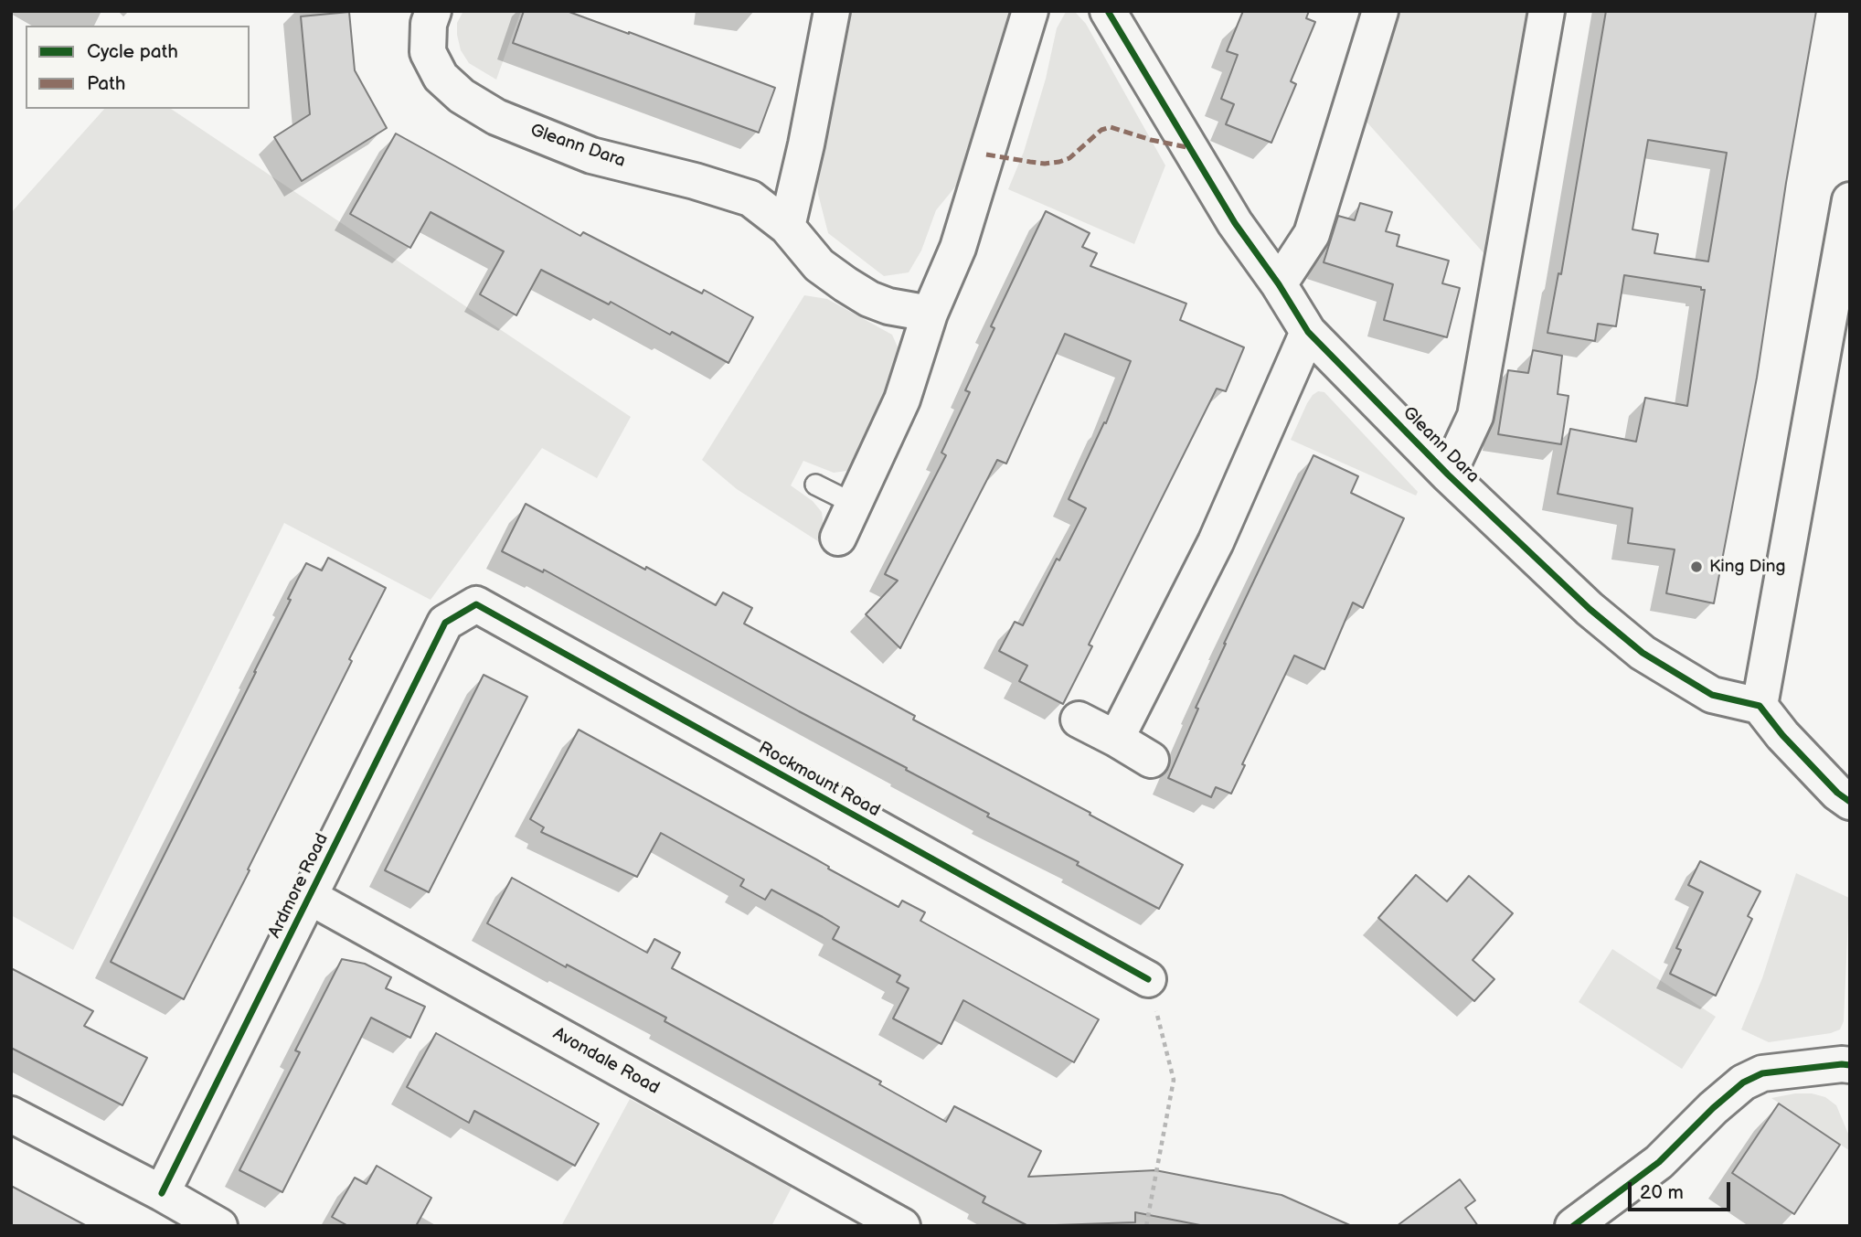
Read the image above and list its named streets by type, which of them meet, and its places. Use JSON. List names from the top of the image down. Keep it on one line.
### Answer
{"streets":{"street":["Gleann Dara","Rockmount Road","Ardmore Road","Avondale Road"]},"crossings":[["Rockmount Road","Ardmore Road"],["Ardmore Road","Avondale Road"]],"places":["King Ding"],"legend":["Cycle path","Path"],"scale_bar":"20 m"}
